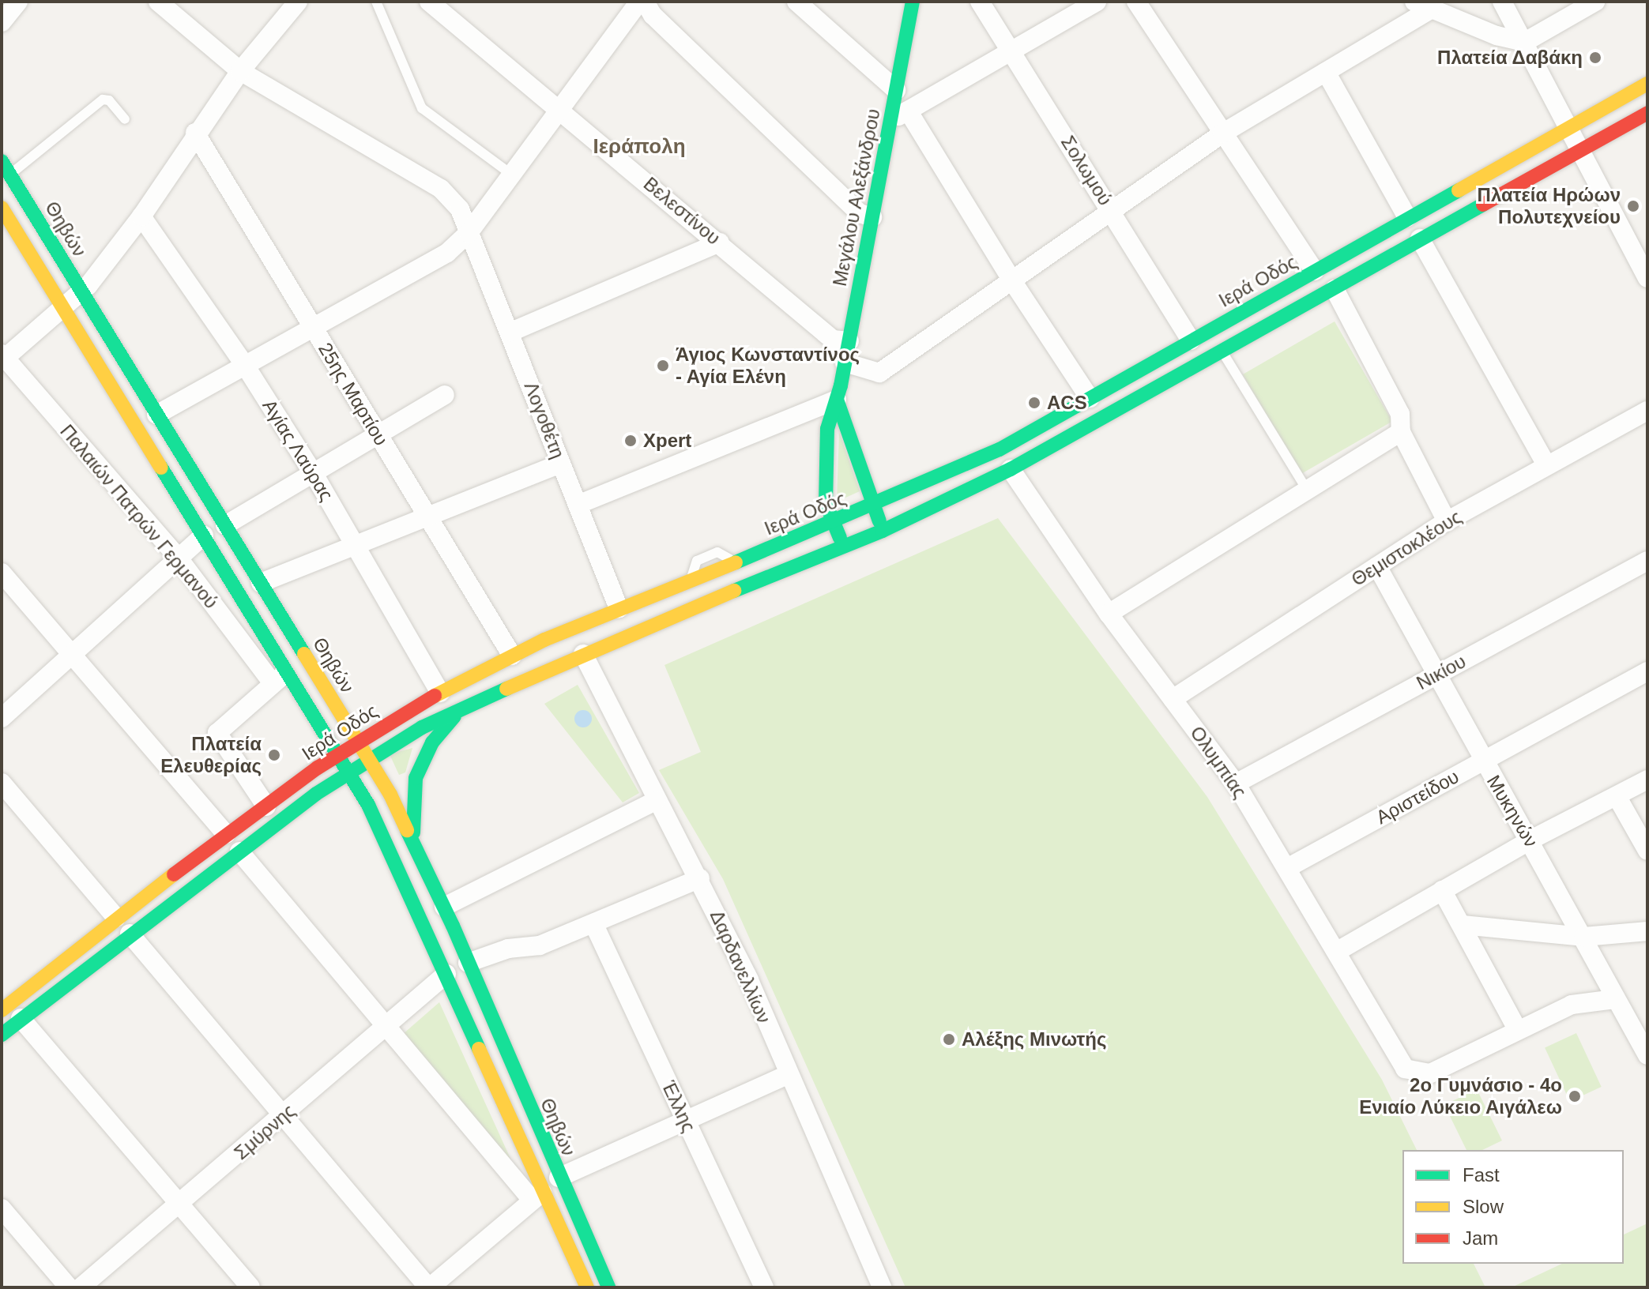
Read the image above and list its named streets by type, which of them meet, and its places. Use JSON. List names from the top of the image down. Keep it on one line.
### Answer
{"streets":{"main road":["Μεγάλου Αλεξάνδρου","Θηβών","Ιερά Οδός"],"street":["Σολωμού","Βελεστίνου","25ης Μαρτίου","Λογοθέτη","Αγίας Λαύρας","Παλαιών Πατρών Γερμανού","Θεμιστοκλέους","Νικίου","Ολυμπίας","Αριστείδου","Μυκηνών","Δαρδανελλίων","Έλλης","Σμύρνης"]},"crossings":[["Σολωμού","Ιερά Οδός"],["Μεγάλου Αλεξάνδρου","Βελεστίνου"],["Μεγάλου Αλεξάνδρου","Ιερά Οδός"],["Θηβών","Ιερά Οδός"],["Θηβών","Παλαιών Πατρών Γερμανού"],["Θηβών","Σμύρνης"],["Ιερά Οδός","25ης Μαρτίου"],["Ιερά Οδός","Λογοθέτη"],["Ιερά Οδός","Αγίας Λαύρας"],["Ιερά Οδός","Ολυμπίας"],["Ιερά Οδός","Δαρδανελλίων"],["Θεμιστοκλέους","Ολυμπίας"],["Θεμιστοκλέους","Μυκηνών"],["Νικίου","Ολυμπίας"],["Νικίου","Μυκηνών"],["Ολυμπίας","Αριστείδου"],["Αριστείδου","Μυκηνών"]],"districts":["Ιεράπολη"],"places":["Πλατεία Δαβάκη","Πλατεία Ηρώων Πολυτεχνείου","Άγιος Κωνσταντίνος - Αγία Ελένη","ACS","Xpert","Πλατεία Ελευθερίας","Αλέξης Μινωτής","2ο Γυμνάσιο - 4ο Ενιαίο Λύκειο Αιγάλεω"],"legend":["Fast","Slow","Jam"]}
